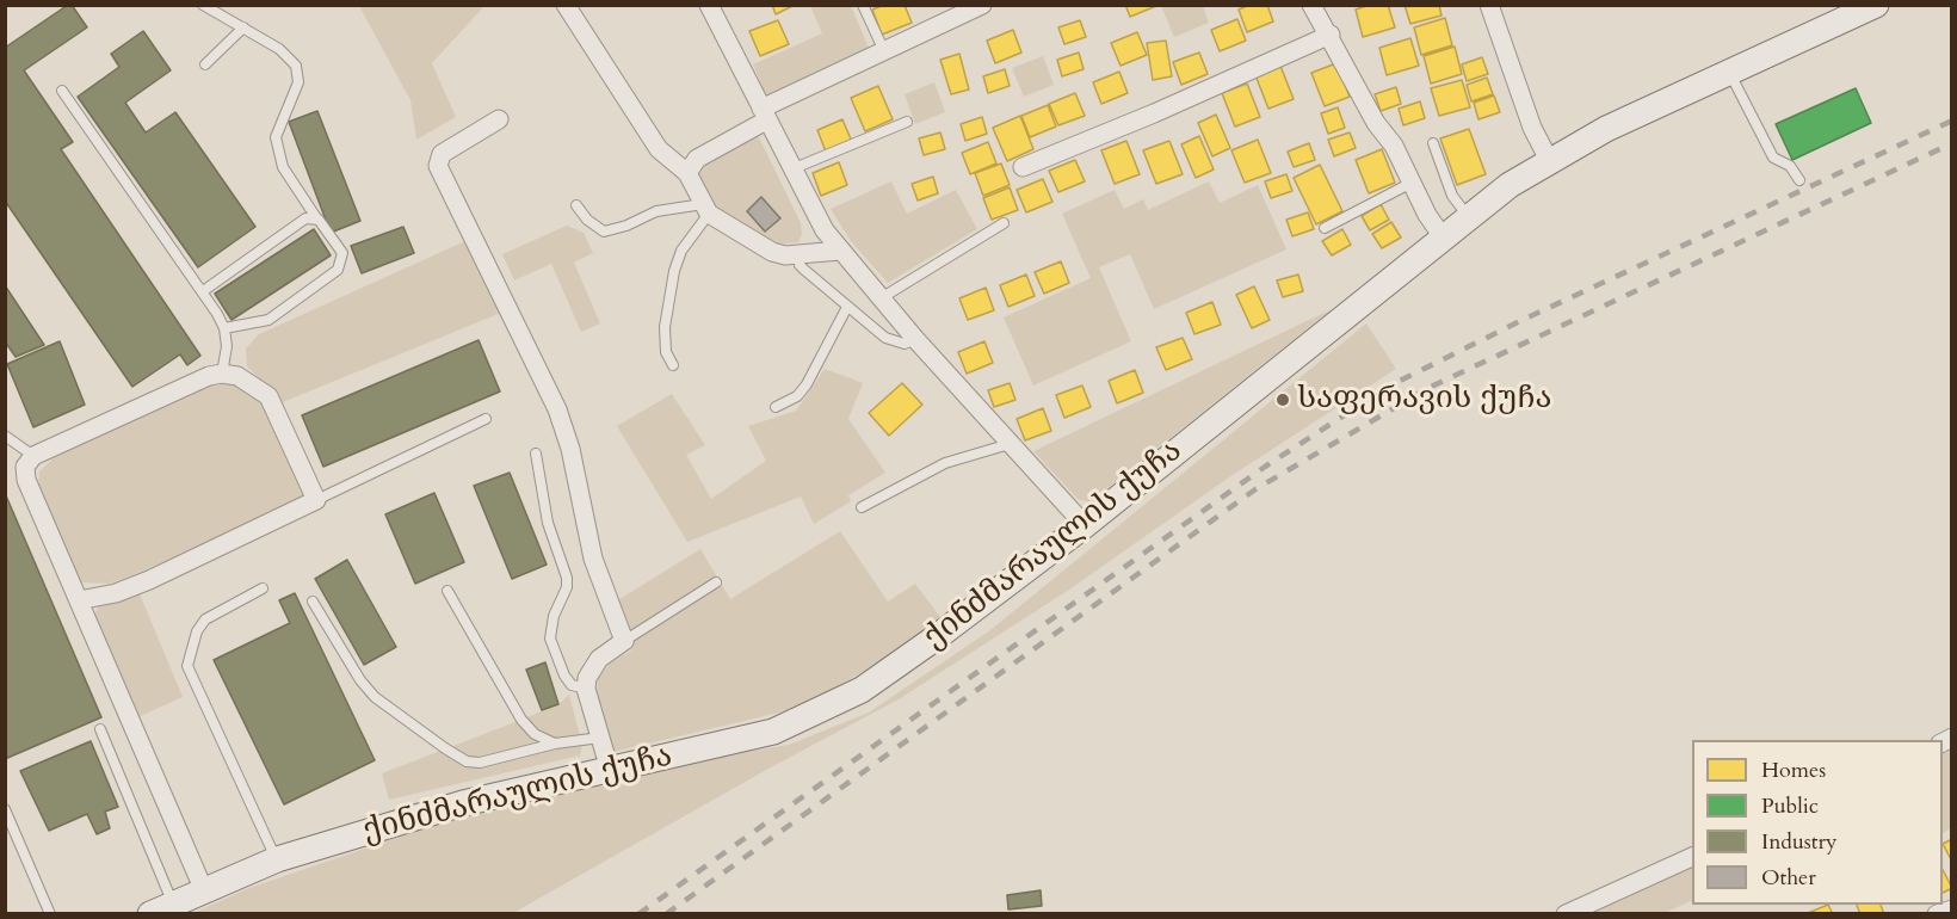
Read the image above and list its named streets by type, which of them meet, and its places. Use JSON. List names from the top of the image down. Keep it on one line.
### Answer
{"streets":{"main road":["ქინძმარაულის ქუჩა"]},"places":["საფერავის ქუჩა"],"legend":["Homes","Public","Industry","Other"]}
